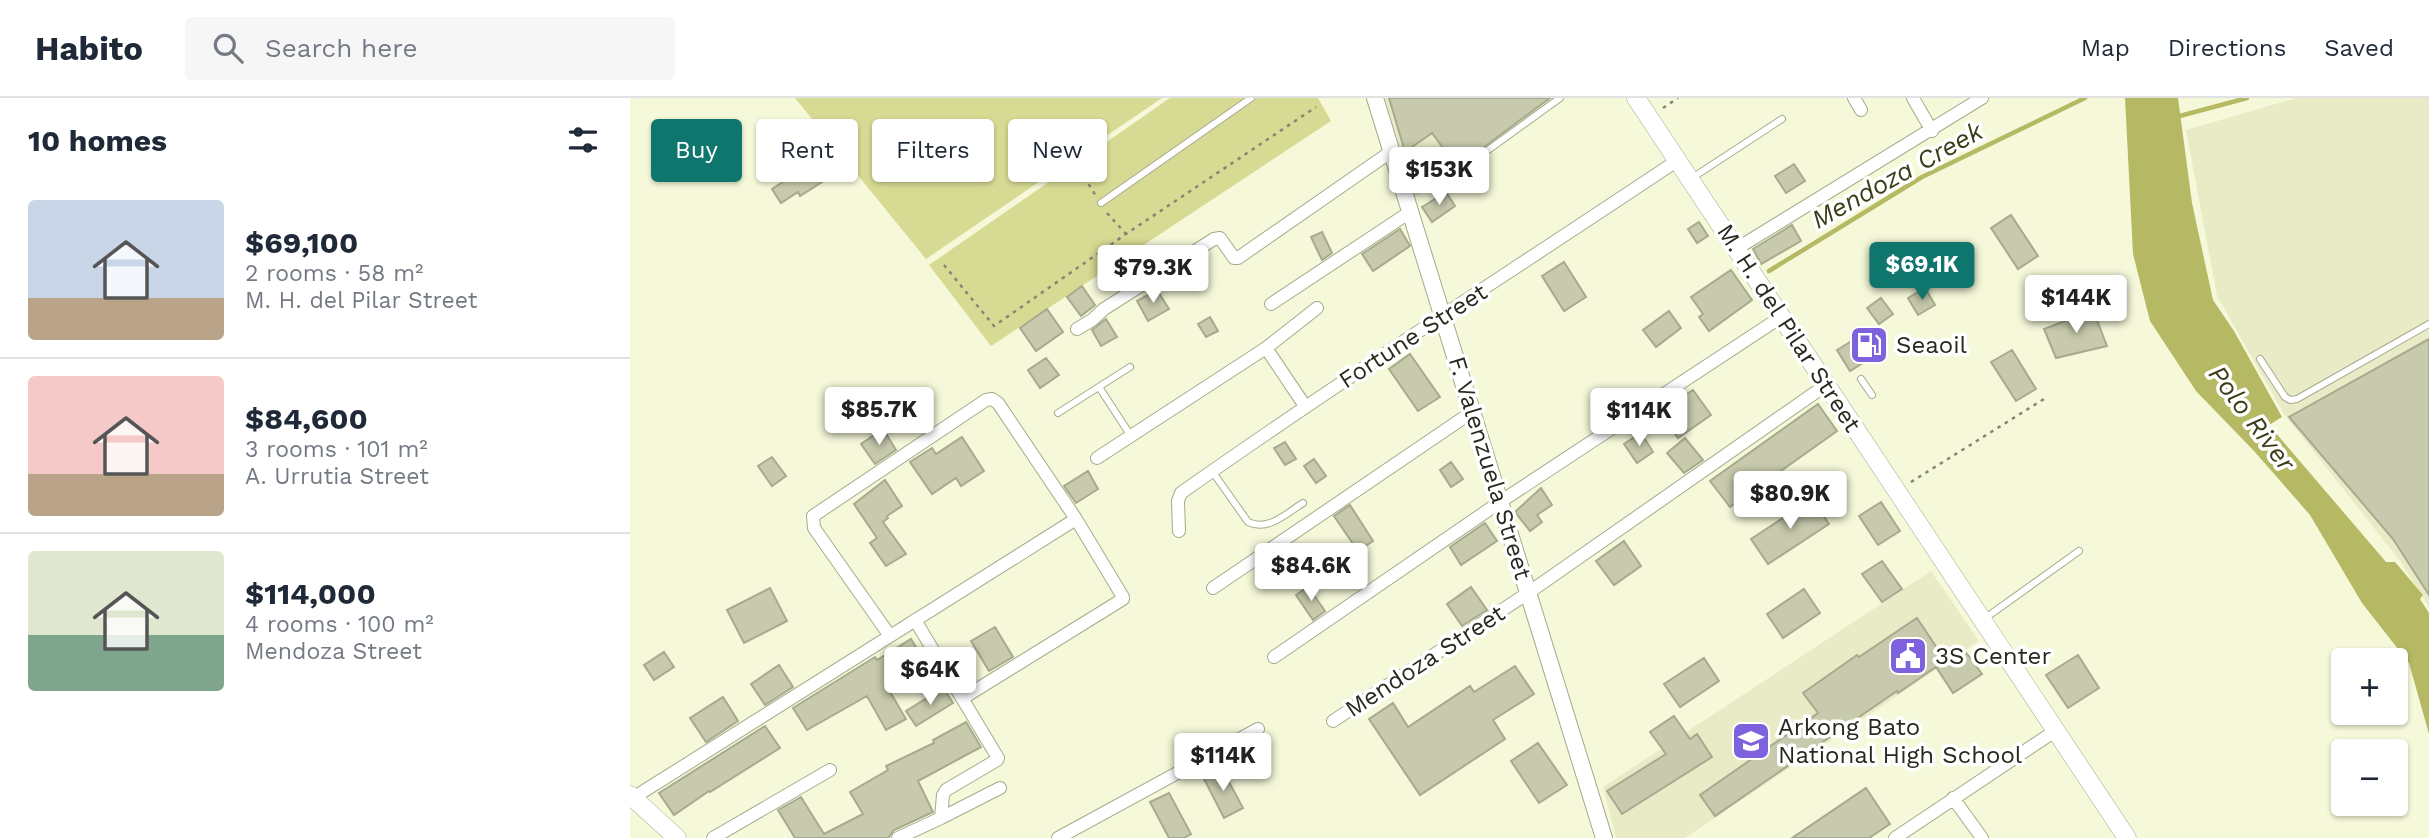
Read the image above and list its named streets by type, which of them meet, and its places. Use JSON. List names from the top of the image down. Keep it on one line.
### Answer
{"streets":{"main road":["M. H. del Pilar Street"],"street":["Fortune Street","F. Valenzuela Street","Mendoza Street"]},"crossings":[["M. H. del Pilar Street","Fortune Street"],["M. H. del Pilar Street","Mendoza Street"],["Fortune Street","F. Valenzuela Street"],["F. Valenzuela Street","Mendoza Street"]],"water":["Mendoza Creek","Polo River"],"places":{"fuel station":["Seaoil"],"public building":["3S Center"],"school or university":["Arkong Bato National High School"]},"page":{"header":"Habito","search":"Search here","nav":["Map","Directions","Saved"],"heading":"10 homes","chip":["Buy","Rent","Filters","New"],"price":["$153K","$69.1K","$79.3K","$144K","$85.7K","$114K","$80.9K","$84.6K","$64K","$114K"],"list":[{"name":"$69,100","note":"2 rooms · 58 m² · M. H. del Pilar Street"},{"name":"$84,600","note":"3 rooms · 101 m² · A. Urrutia Street"},{"name":"$114,000","note":"4 rooms · 100 m² · Mendoza Street"}],"map_buttons":["+","−"]}}
